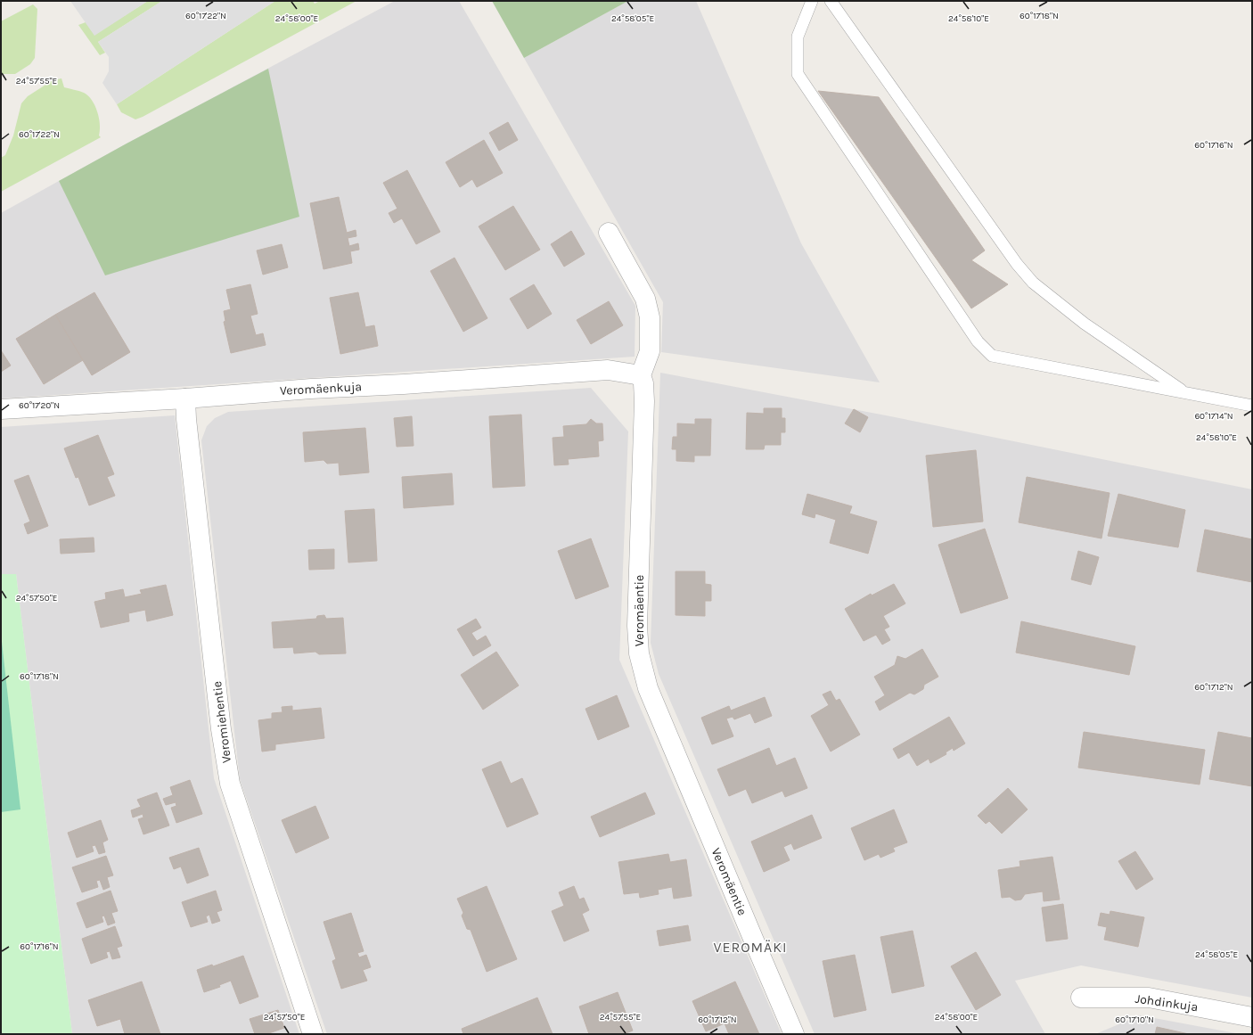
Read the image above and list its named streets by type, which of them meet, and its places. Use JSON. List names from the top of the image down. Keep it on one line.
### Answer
{"streets":{"street":["Veromäenkuja","Veromäentie","Veromiehentie","Johdinkuja"]},"crossings":[["Veromäenkuja","Veromäentie"],["Veromäenkuja","Veromiehentie"]],"districts":["VEROMÄKI"],"coordinates":["60°17'22\"N","60°17'18\"N","24°58'00\"E","24°58'05\"E","24°58'10\"E","24°57'55\"E","60°17'16\"N","60°17'20\"N","60°17'14\"N","24°57'50\"E","60°17'12\"N","60°17'10\"N"]}
